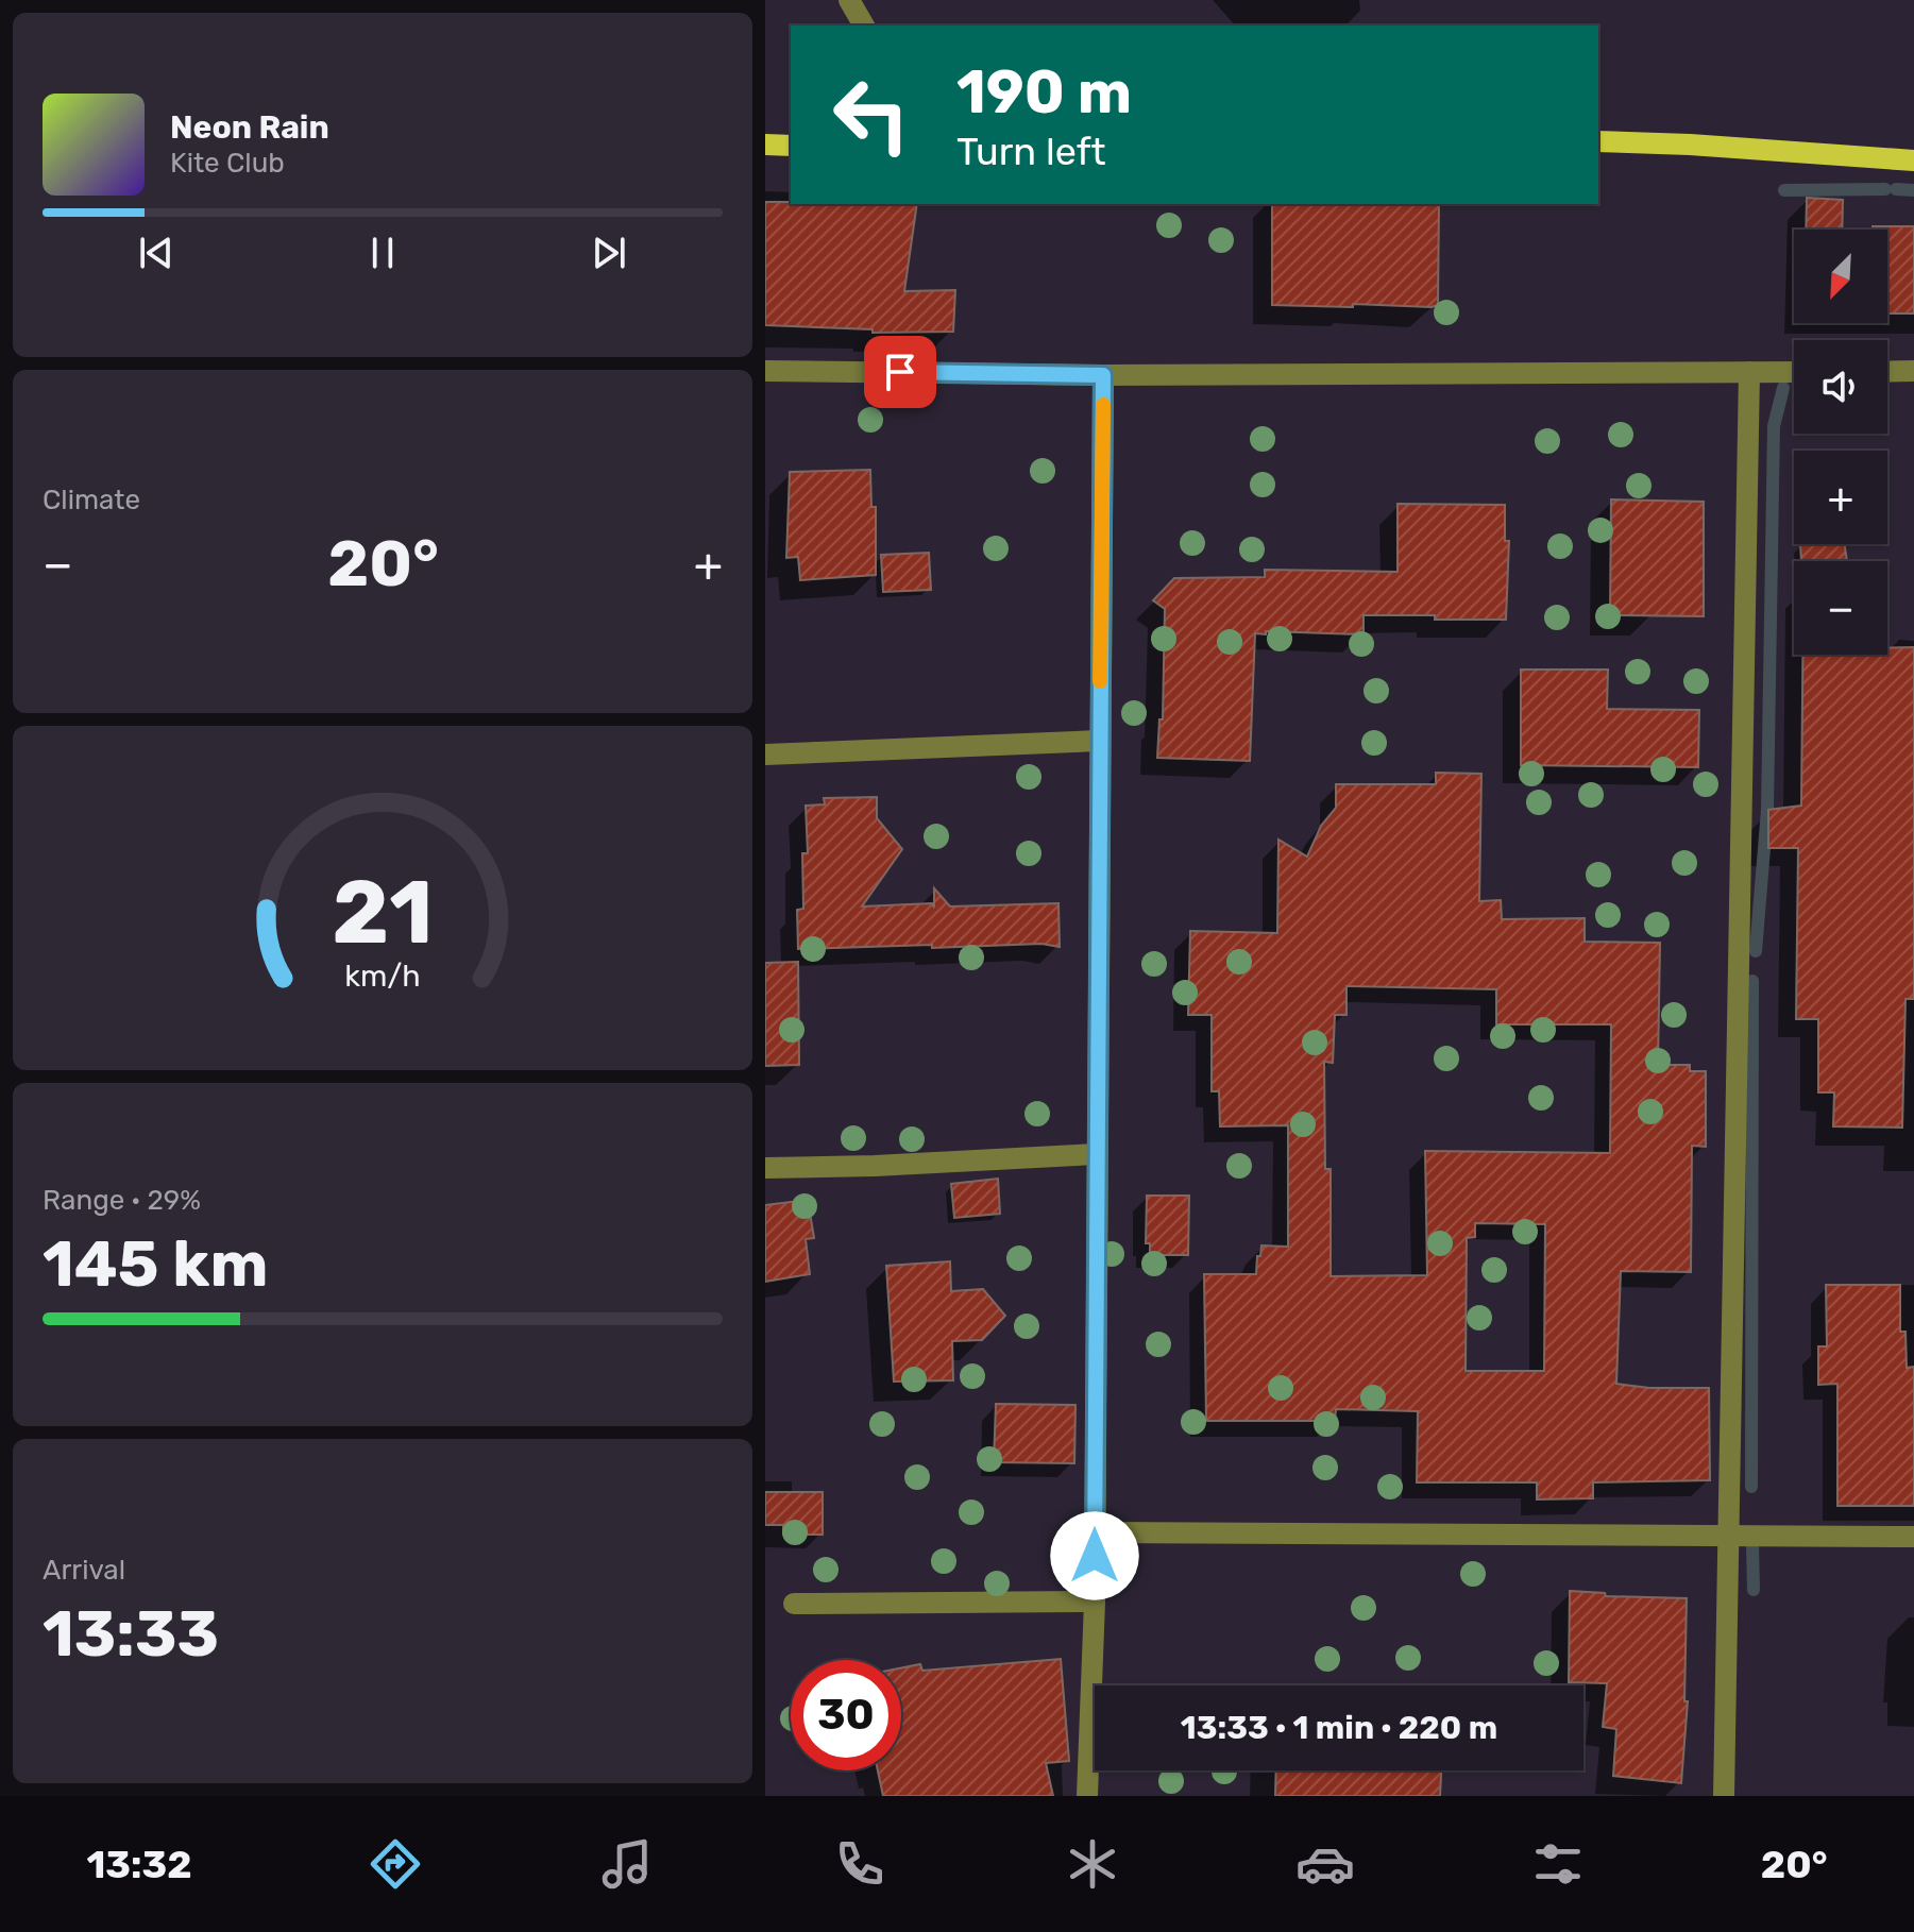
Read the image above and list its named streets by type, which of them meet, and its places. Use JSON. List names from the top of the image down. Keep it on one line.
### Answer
{"north":"bottom left","page":{"turn":["190 m","Turn left"],"song":["Neon Rain","Kite Club"],"map_buttons":["+","−"],"tile":["Climate",["Range · 29%","145 km"],["Arrival","13:33"]],"heat":["−","20°","+"],"limit":"30","trip":"13:33 · 1 min · 220 m","tabs":["13:32","20°"],"gauge":["21","km/h"]}}
